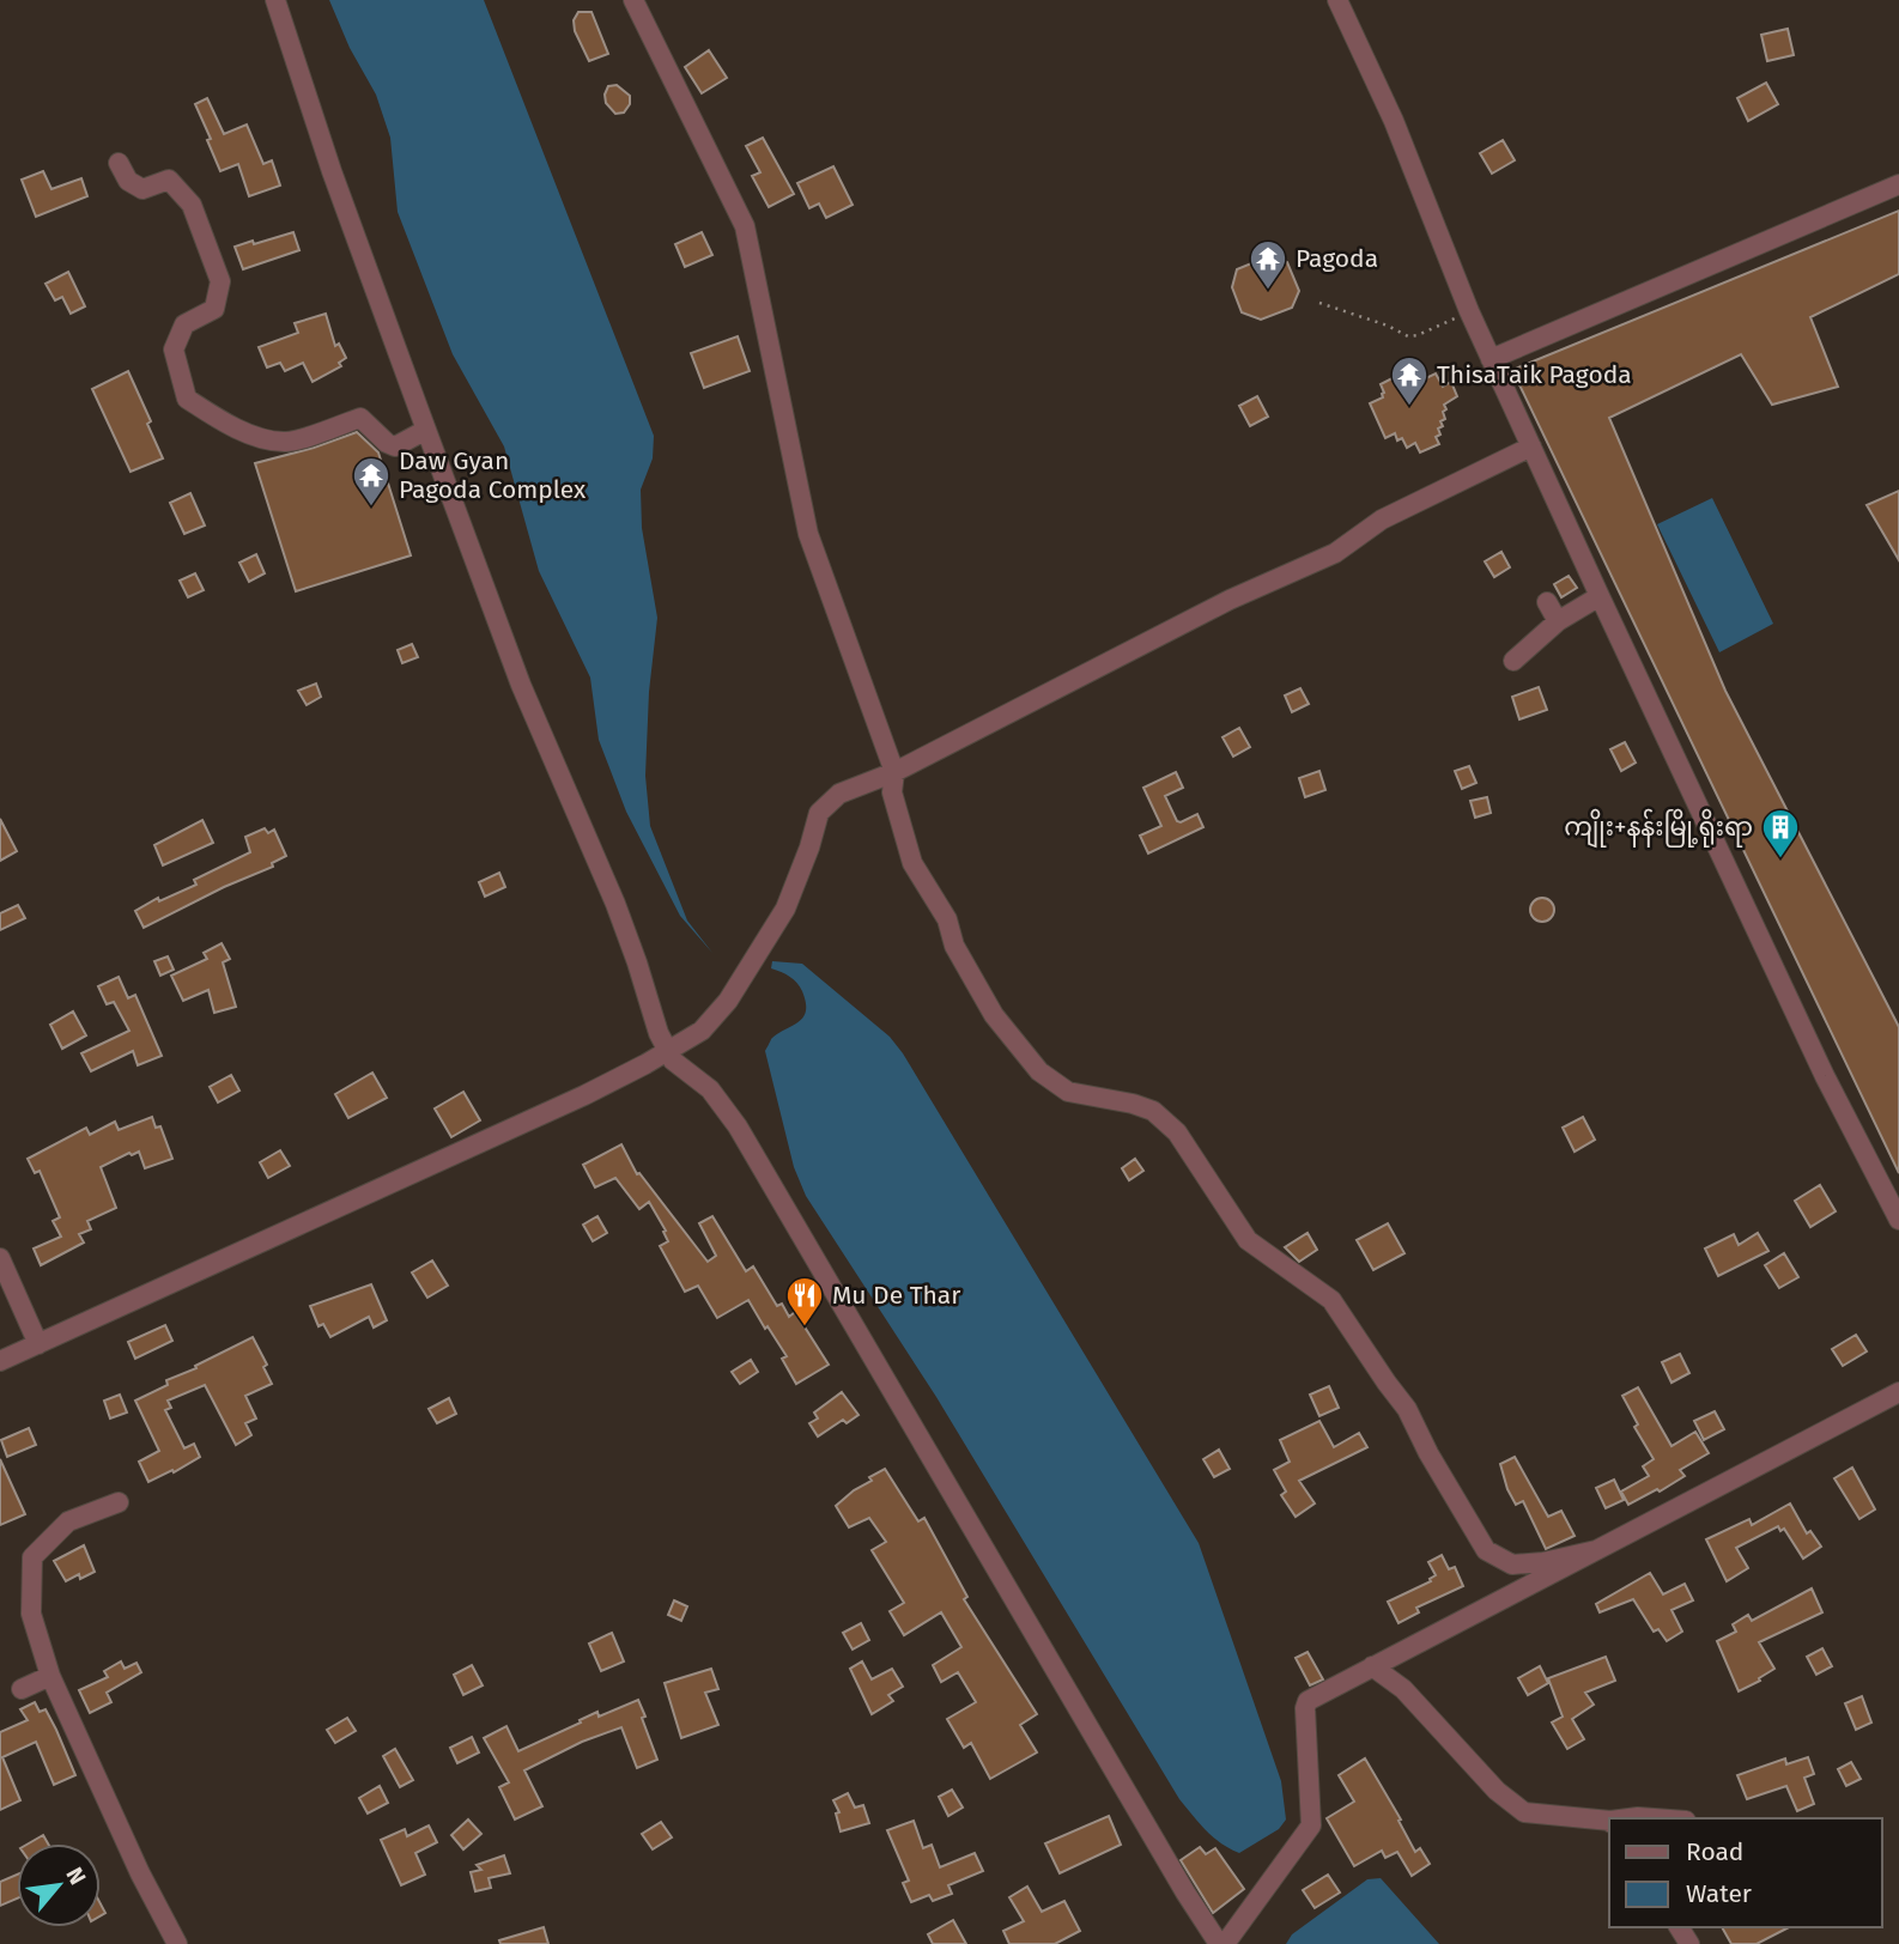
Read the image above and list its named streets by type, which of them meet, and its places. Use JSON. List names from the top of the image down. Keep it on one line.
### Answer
{"places":{"temple":["Pagoda","ThisaTaik Pagoda","Daw Gyan Pagoda Complex"],"building":["ကျိုး+နန်းမြို့ရိုးရာ"],"restaurant":["Mu De Thar"]},"legend":["Road","Water"],"north":"top right"}
